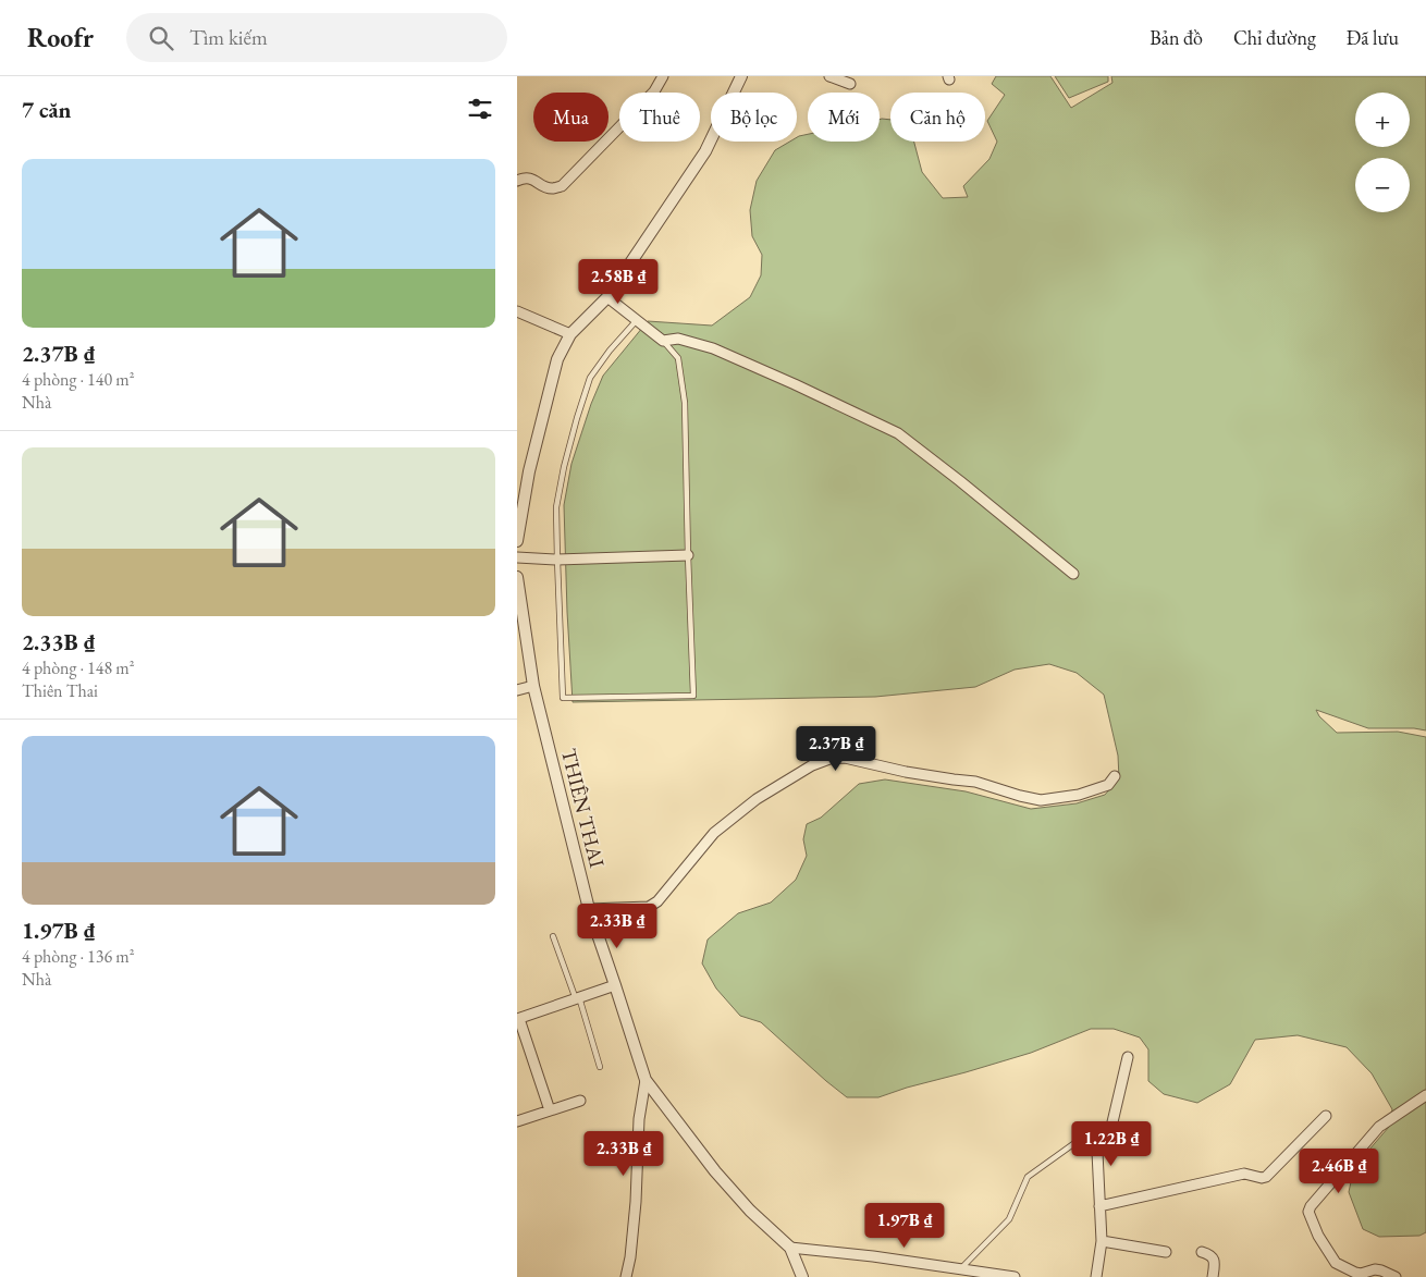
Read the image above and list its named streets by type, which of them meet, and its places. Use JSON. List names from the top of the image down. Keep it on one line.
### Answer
{"streets":{"street":["THIÊN THAI"]},"page":{"header":"Roofr","search":"Tìm kiếm","nav":["Bản đồ","Chỉ đường","Đã lưu"],"heading":"7 căn","map_buttons":["+","−"],"chip":["Mua","Thuê","Bộ lọc","Mới","Căn hộ"],"list":[{"name":"2.37B ₫","note":"4 phòng · 140 m² · Nhà"},{"name":"2.33B ₫","note":"4 phòng · 148 m² · Thiên Thai"},{"name":"1.97B ₫","note":"4 phòng · 136 m² · Nhà"}],"price":["2.58B ₫","2.37B ₫","2.33B ₫","1.22B ₫","2.33B ₫","2.46B ₫","1.97B ₫"]}}
